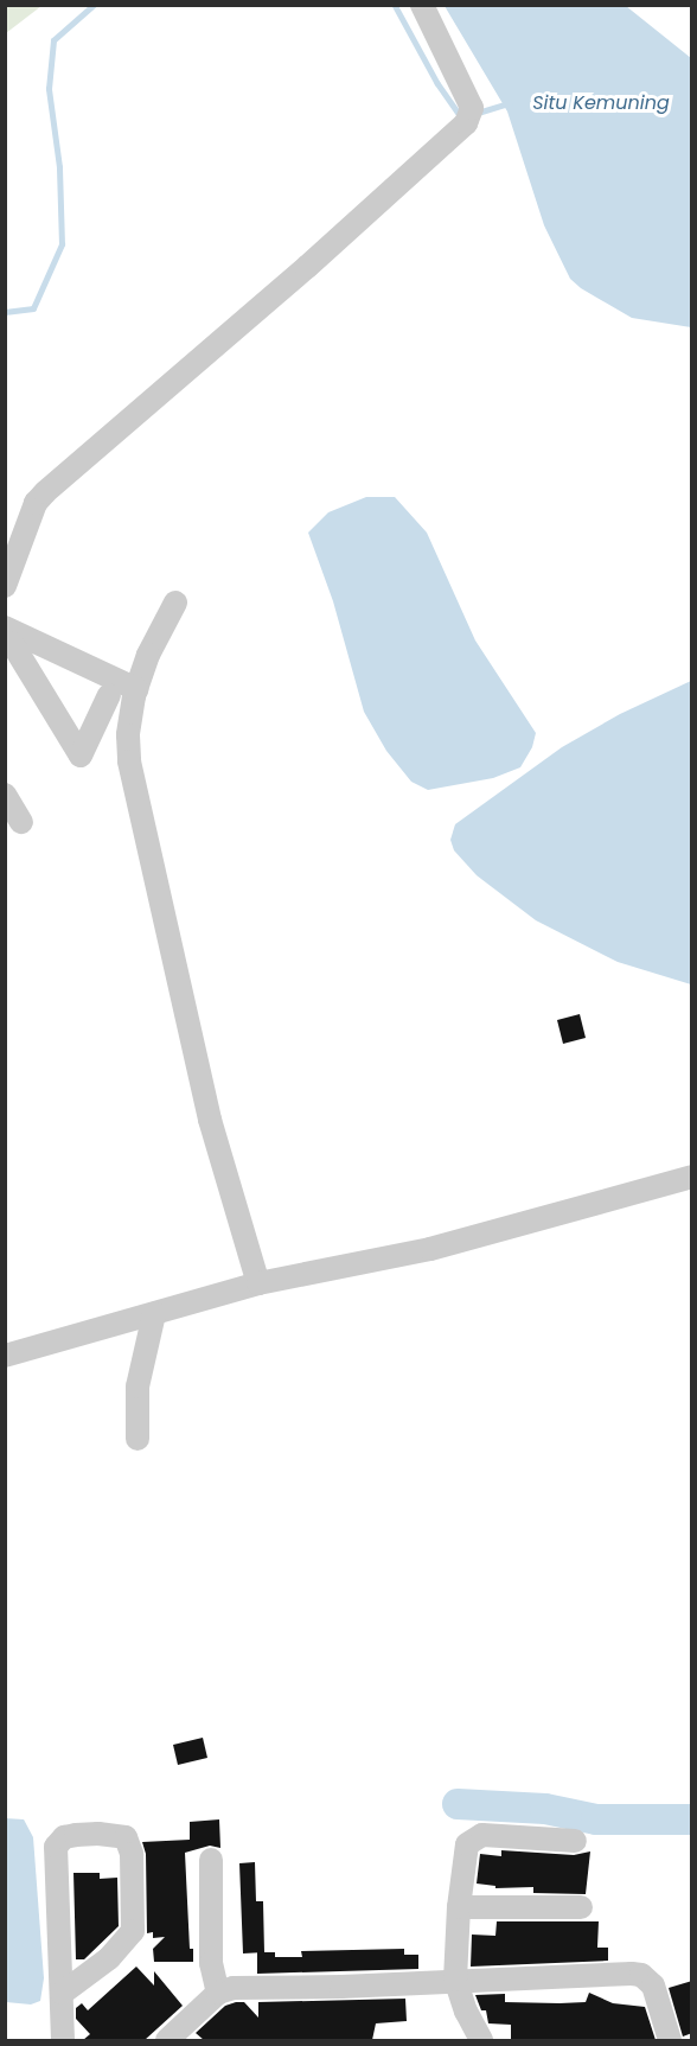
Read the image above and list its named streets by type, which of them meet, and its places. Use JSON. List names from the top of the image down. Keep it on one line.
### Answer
{"water":["Situ Kemuning"]}
